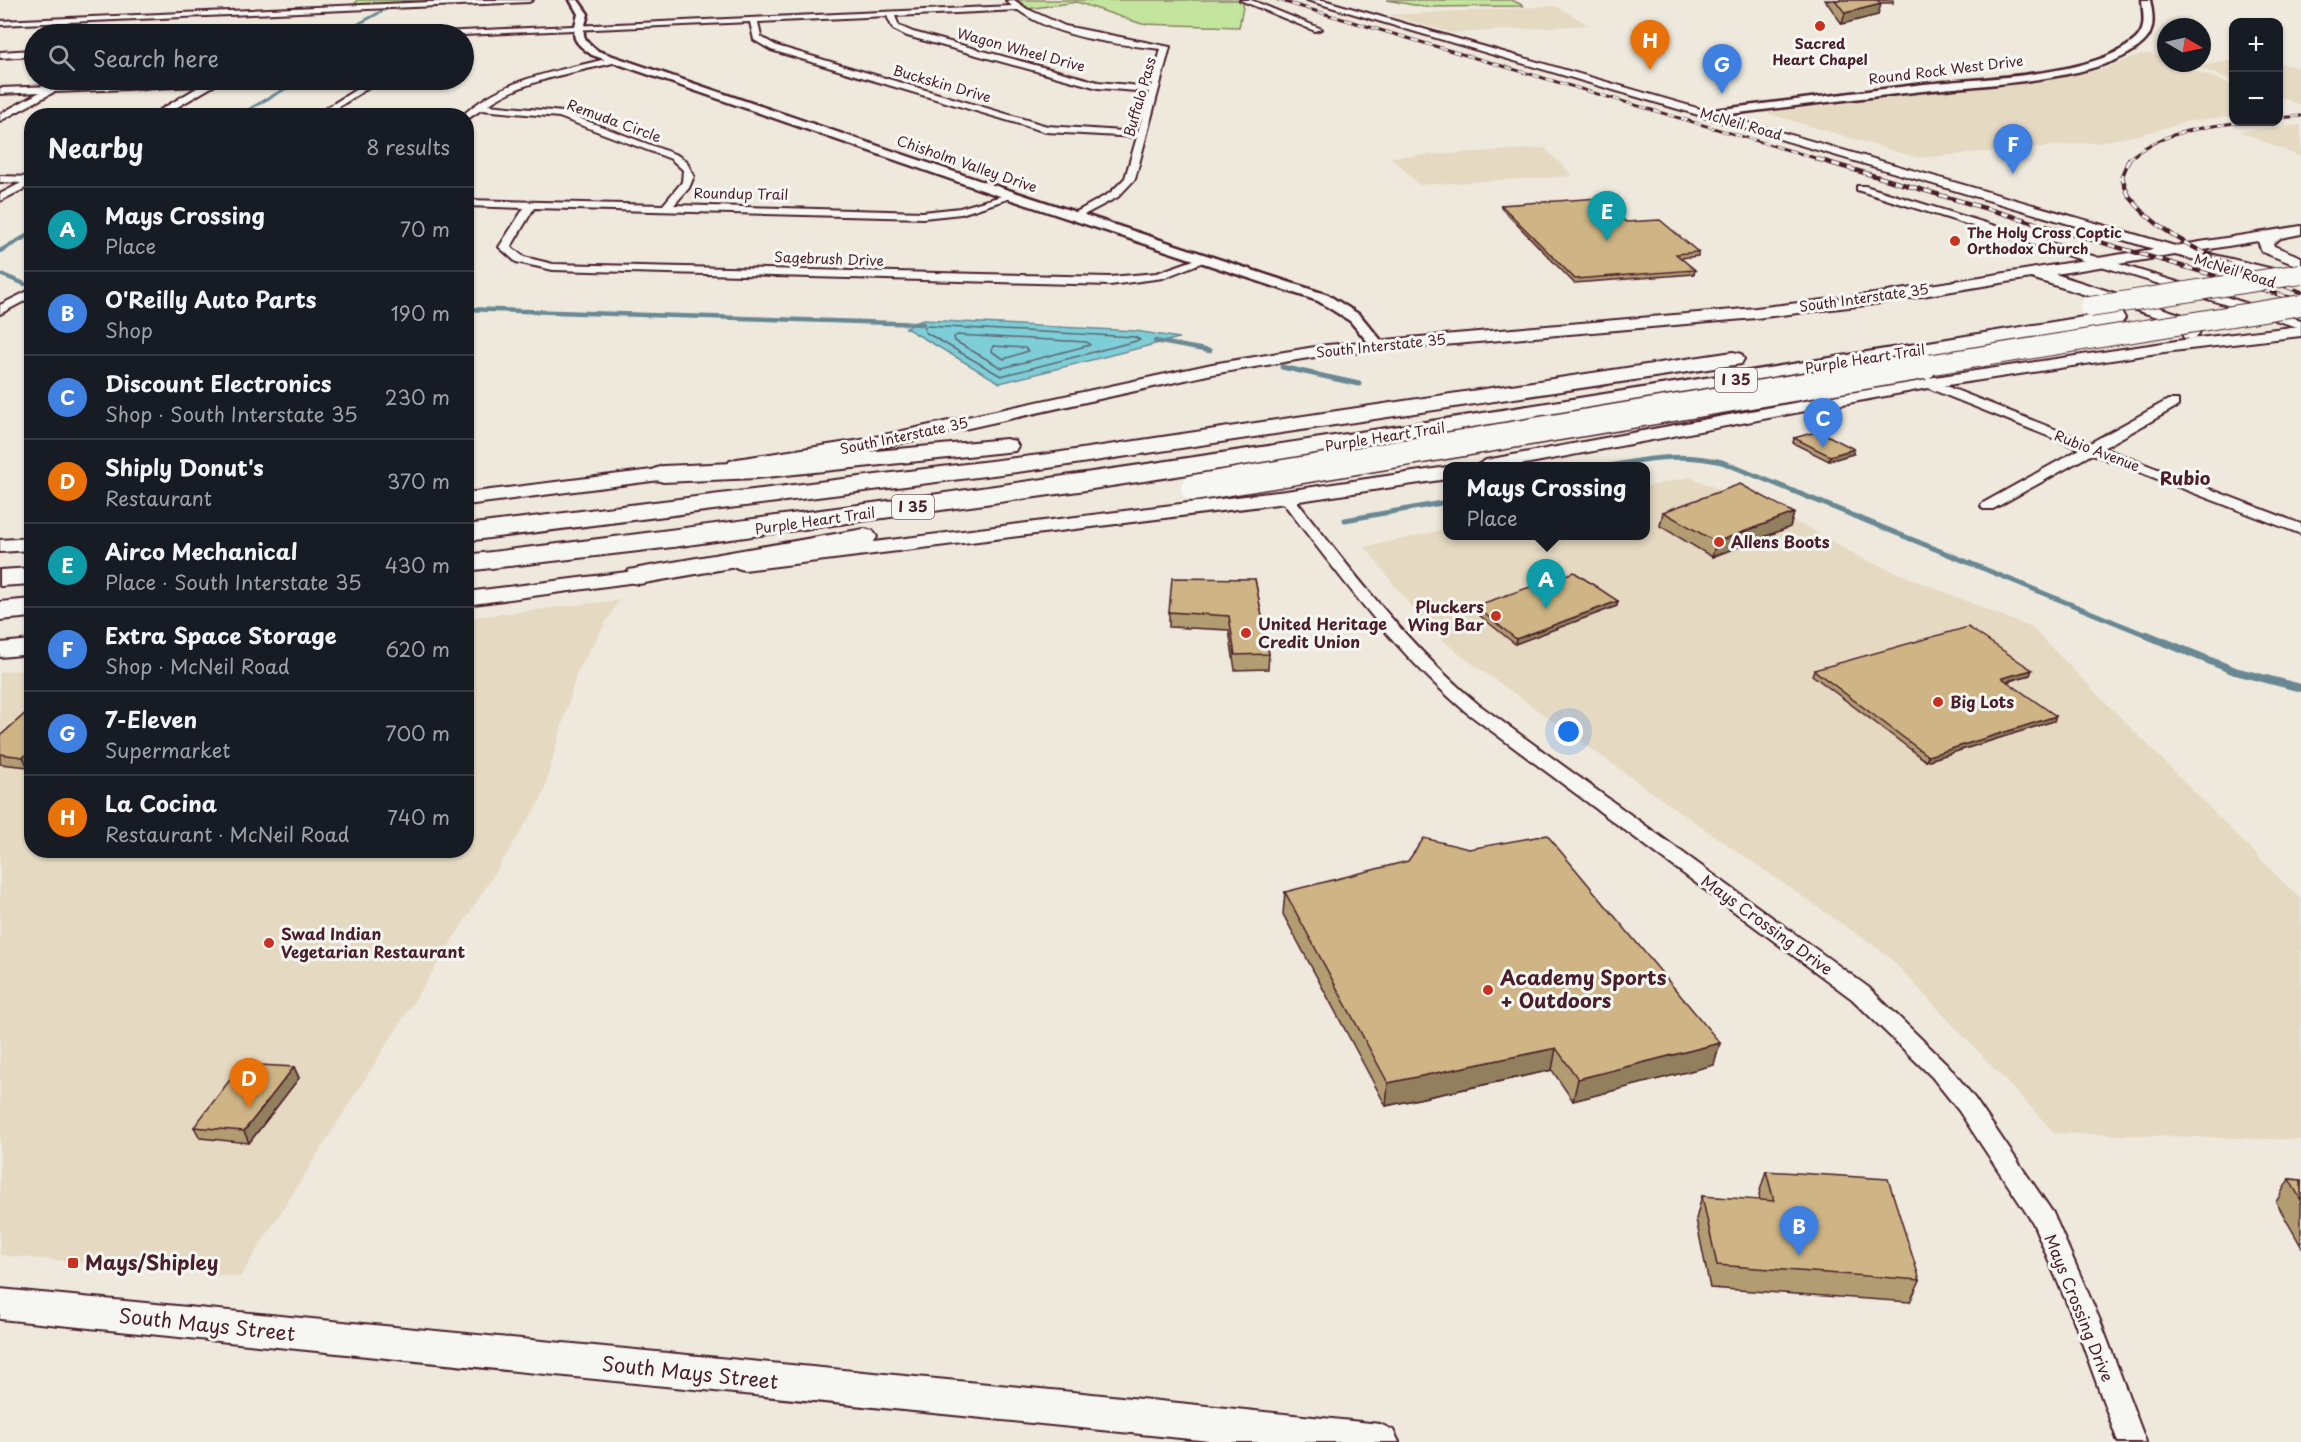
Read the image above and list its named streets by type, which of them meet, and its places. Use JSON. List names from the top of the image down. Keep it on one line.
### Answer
{"streets":{"highway":["Purple Heart Trail","I 35"],"main road":["McNeil Road","South Interstate 35","South Mays Street"],"street":["Wagon Wheel Drive","Round Rock West Drive","Buckskin Drive","Buffalo Pass","Remuda Circle","Chisholm Valley Drive","Roundup Trail","Sagebrush Drive","Rubio Avenue","Mays Crossing Drive"]},"crossings":[["Wagon Wheel Drive","Buffalo Pass"],["Round Rock West Drive","McNeil Road"],["Buckskin Drive","Buffalo Pass"],["Buffalo Pass","Chisholm Valley Drive"],["Remuda Circle","Roundup Trail"],["McNeil Road","South Interstate 35"],["McNeil Road","Purple Heart Trail"],["Chisholm Valley Drive","Roundup Trail"],["Chisholm Valley Drive","Sagebrush Drive"],["Chisholm Valley Drive","South Interstate 35"],["Roundup Trail","Sagebrush Drive"]],"districts":["Rubio"],"places":{"other":["Sacred Heart Chapel","The Holy Cross Coptic Orthodox Church","Allens Boots","Pluckers Wing Bar","United Heritage Credit Union","Big Lots","Swad Indian Vegetarian Restaurant","Academy Sports + Outdoors"],"transit":["Mays/Shipley"]},"north":"right","page":{"map_buttons":["+","−"],"pins":["H","G","F","E","C","A","D","B"],"search":"Search here","heading":["Nearby","8 results"],"list":[{"mark":"A","name":"Mays Crossing","note":"Place","value":"70 m"},{"mark":"B","name":"O'Reilly Auto Parts","note":"Shop","value":"190 m"},{"mark":"C","name":"Discount Electronics","note":"Shop · South Interstate 35","value":"230 m"},{"mark":"D","name":"Shiply Donut's","note":"Restaurant","value":"370 m"},{"mark":"E","name":"Airco Mechanical","note":"Place · South Interstate 35","value":"430 m"},{"mark":"F","name":"Extra Space Storage","note":"Shop · McNeil Road","value":"620 m"},{"mark":"G","name":"7-Eleven","note":"Supermarket","value":"700 m"},{"mark":"H","name":"La Cocina","note":"Restaurant · McNeil Road","value":"740 m"}],"popup":["Mays Crossing","Place"]}}
